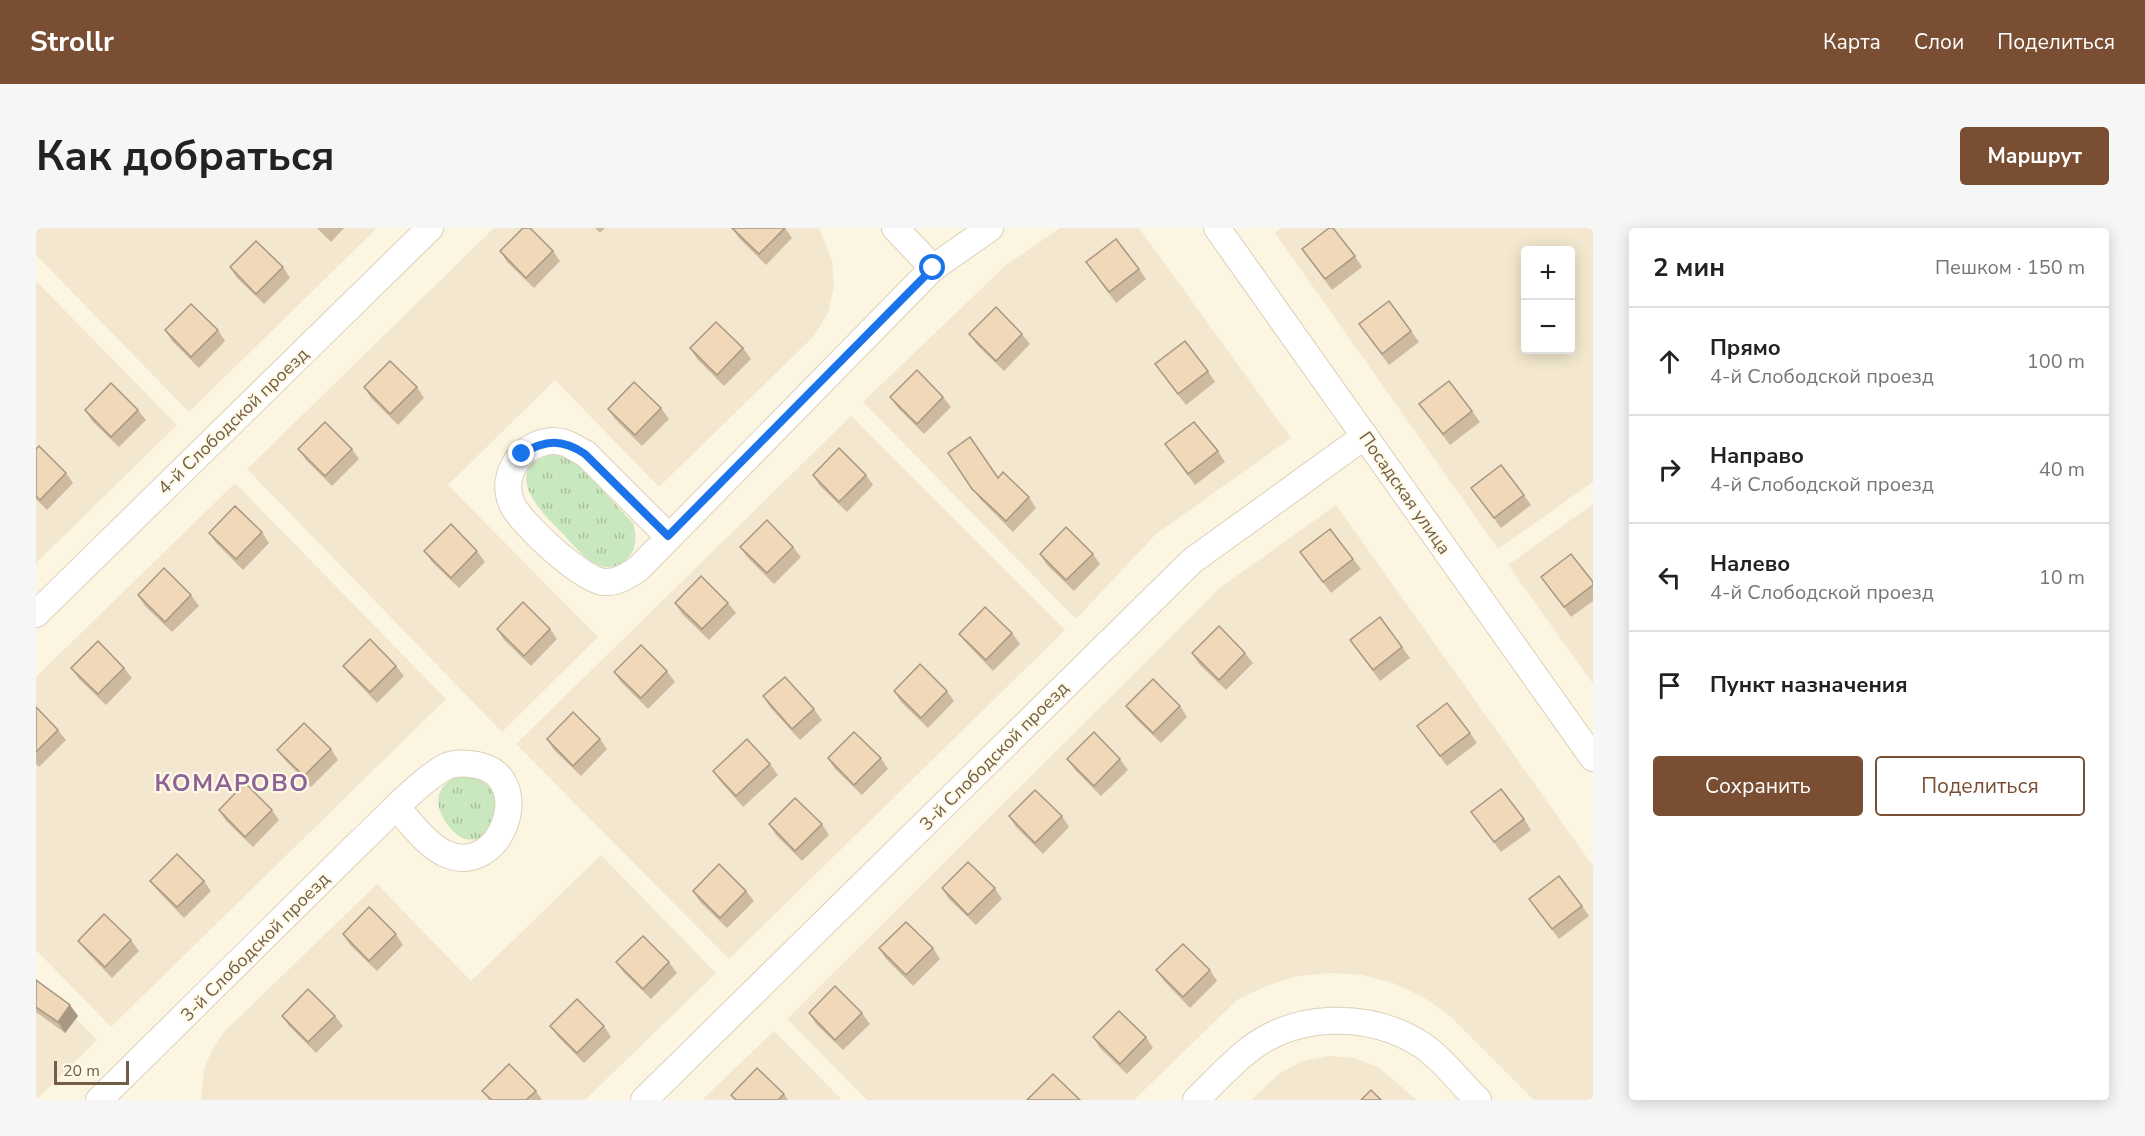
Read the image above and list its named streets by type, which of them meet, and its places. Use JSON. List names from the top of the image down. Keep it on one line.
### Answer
{"streets":{"street":["4-й Слободской проезд","Посадская улица","3-й Слободской проезд"]},"crossings":[["Посадская улица","3-й Слободской проезд"]],"districts":["КОМАРОВО"],"scale_bar":"20 m","page":{"header":"Strollr","nav":["Карта","Слои","Поделиться"],"buttons":["Маршрут",["Сохранить","Поделиться"]],"title":"Как добраться","heading":["2 мин","Пешком · 150 m"],"map_buttons":["+","−"],"list":[["Прямо","4-й Слободской проезд","100 m"],["Направо","4-й Слободской проезд","40 m"],["Налево","4-й Слободской проезд","10 m"],"Пункт назначения"],"scale":"20 m"}}
